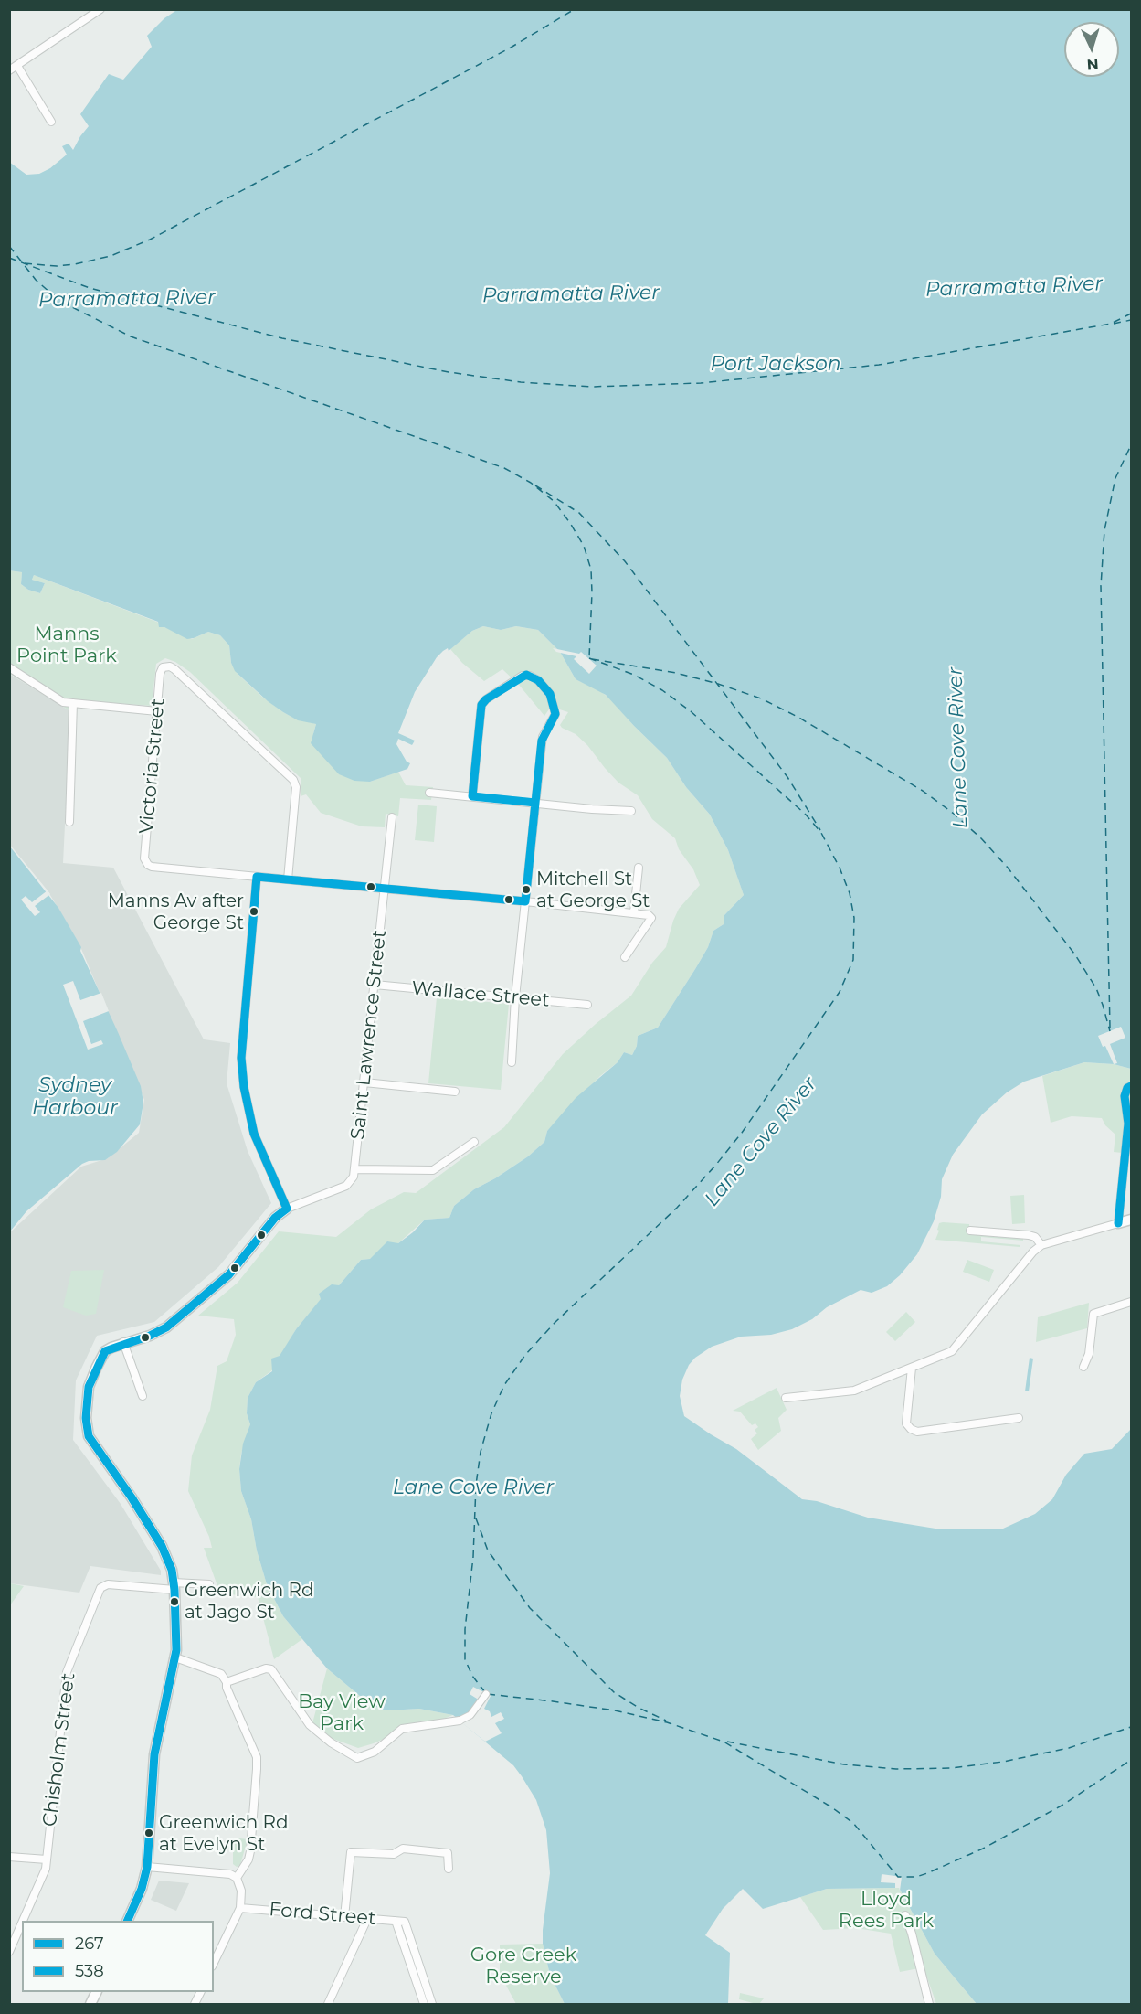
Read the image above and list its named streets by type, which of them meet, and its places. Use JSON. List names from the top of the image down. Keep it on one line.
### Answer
{"streets":{"street":["Victoria Street","Wallace Street","Saint Lawrence Street","Chisholm Street","Ford Street"]},"crossings":[["Wallace Street","Saint Lawrence Street"]],"water":["Parramatta River","Port Jackson","Lane Cove River","Sydney Harbour"],"parks":["Manns Point Park","Bay View Park","Lloyd Rees Park","Gore Creek Reserve"],"places":["Mitchell St at George St","Manns Av after George St","Greenwich Rd at Jago St","Greenwich Rd at Evelyn St"],"lines":["transit line 267","transit line 538"],"legend":["267","538"],"north":"bottom"}
